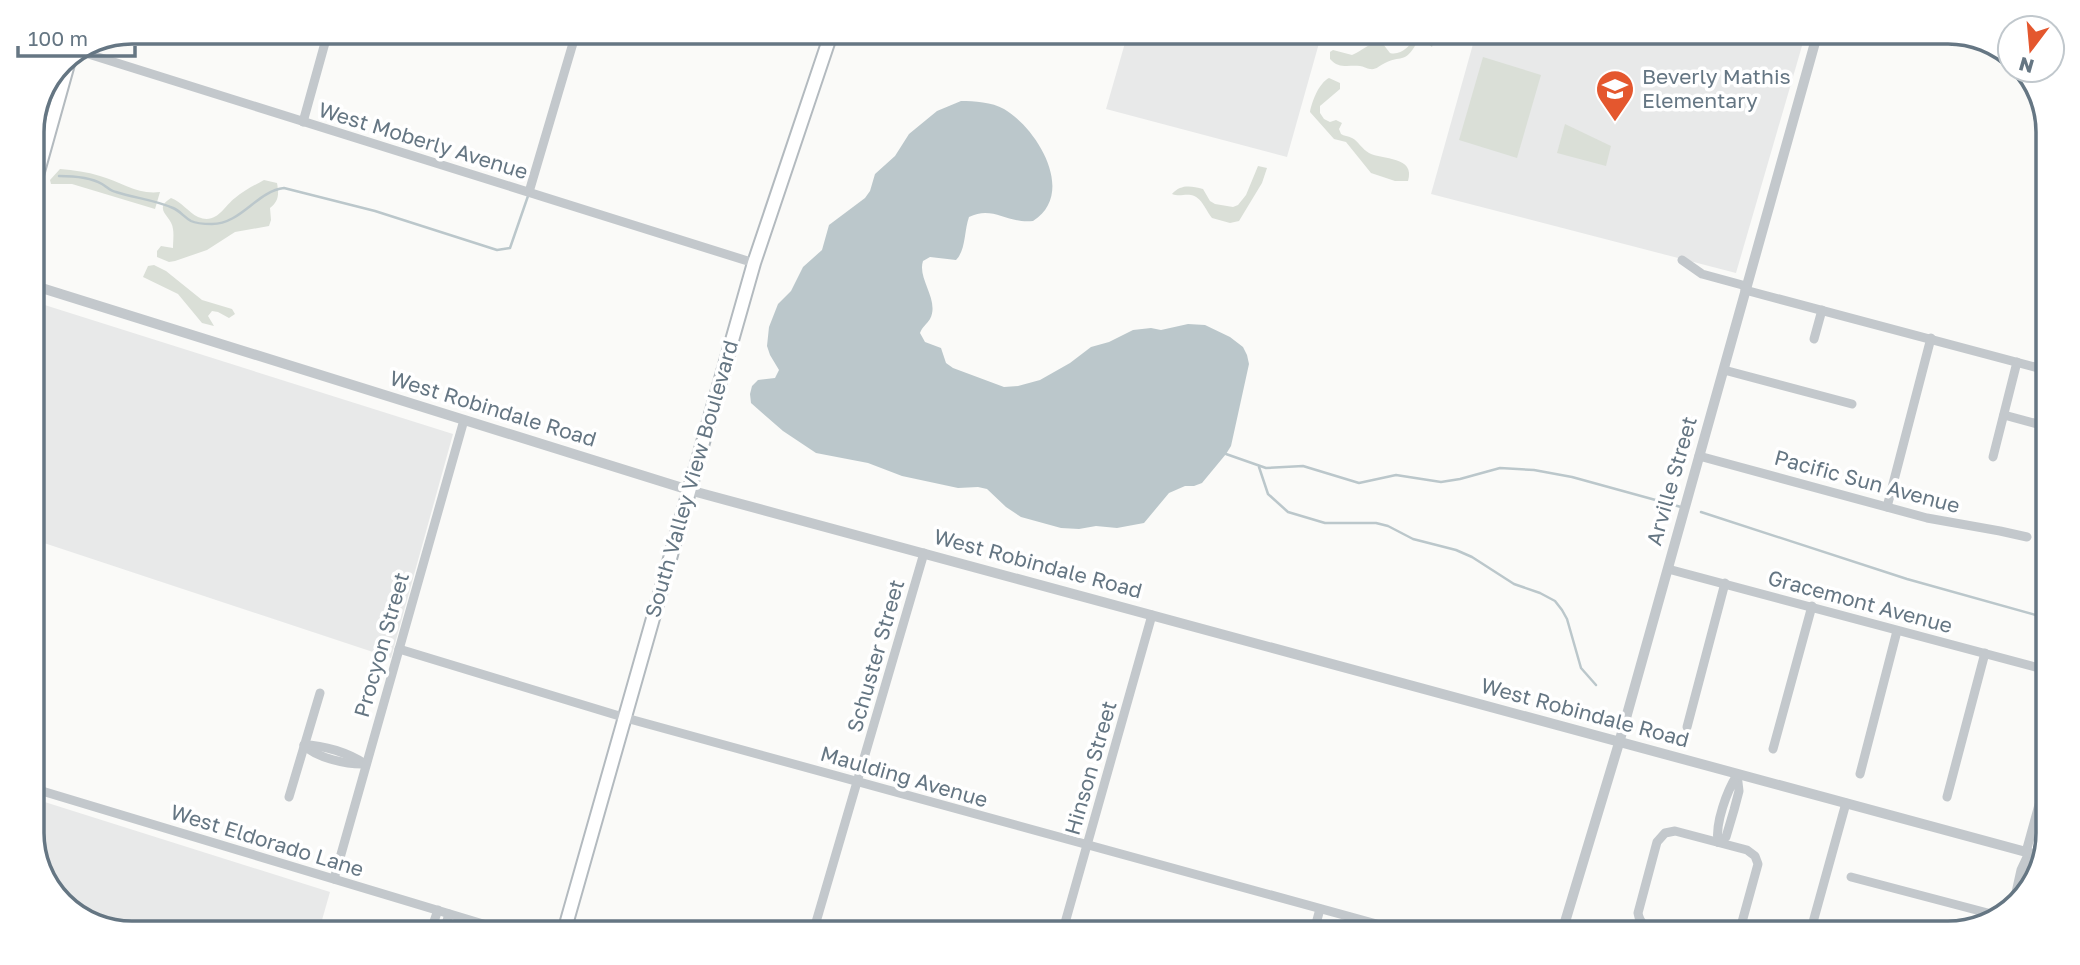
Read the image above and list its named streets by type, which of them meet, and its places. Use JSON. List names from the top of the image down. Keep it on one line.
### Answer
{"streets":{"main road":["South Valley View Boulevard"],"street":["West Moberly Avenue","West Robindale Road","Arville Street","Pacific Sun Avenue","Gracemont Avenue","Procyon Street","Schuster Street","Hinson Street","Maulding Avenue","West Eldorado Lane"]},"crossings":[["West Moberly Avenue","South Valley View Boulevard"],["West Robindale Road","South Valley View Boulevard"],["West Robindale Road","Arville Street"],["West Robindale Road","Procyon Street"],["West Robindale Road","Schuster Street"],["West Robindale Road","Hinson Street"],["South Valley View Boulevard","Maulding Avenue"],["Arville Street","Pacific Sun Avenue"],["Arville Street","Gracemont Avenue"],["Procyon Street","Maulding Avenue"],["Procyon Street","West Eldorado Lane"],["Schuster Street","Maulding Avenue"],["Hinson Street","Maulding Avenue"]],"places":{"school or university":["Beverly Mathis Elementary"]},"scale_bar":"100 m","north":"bottom"}
